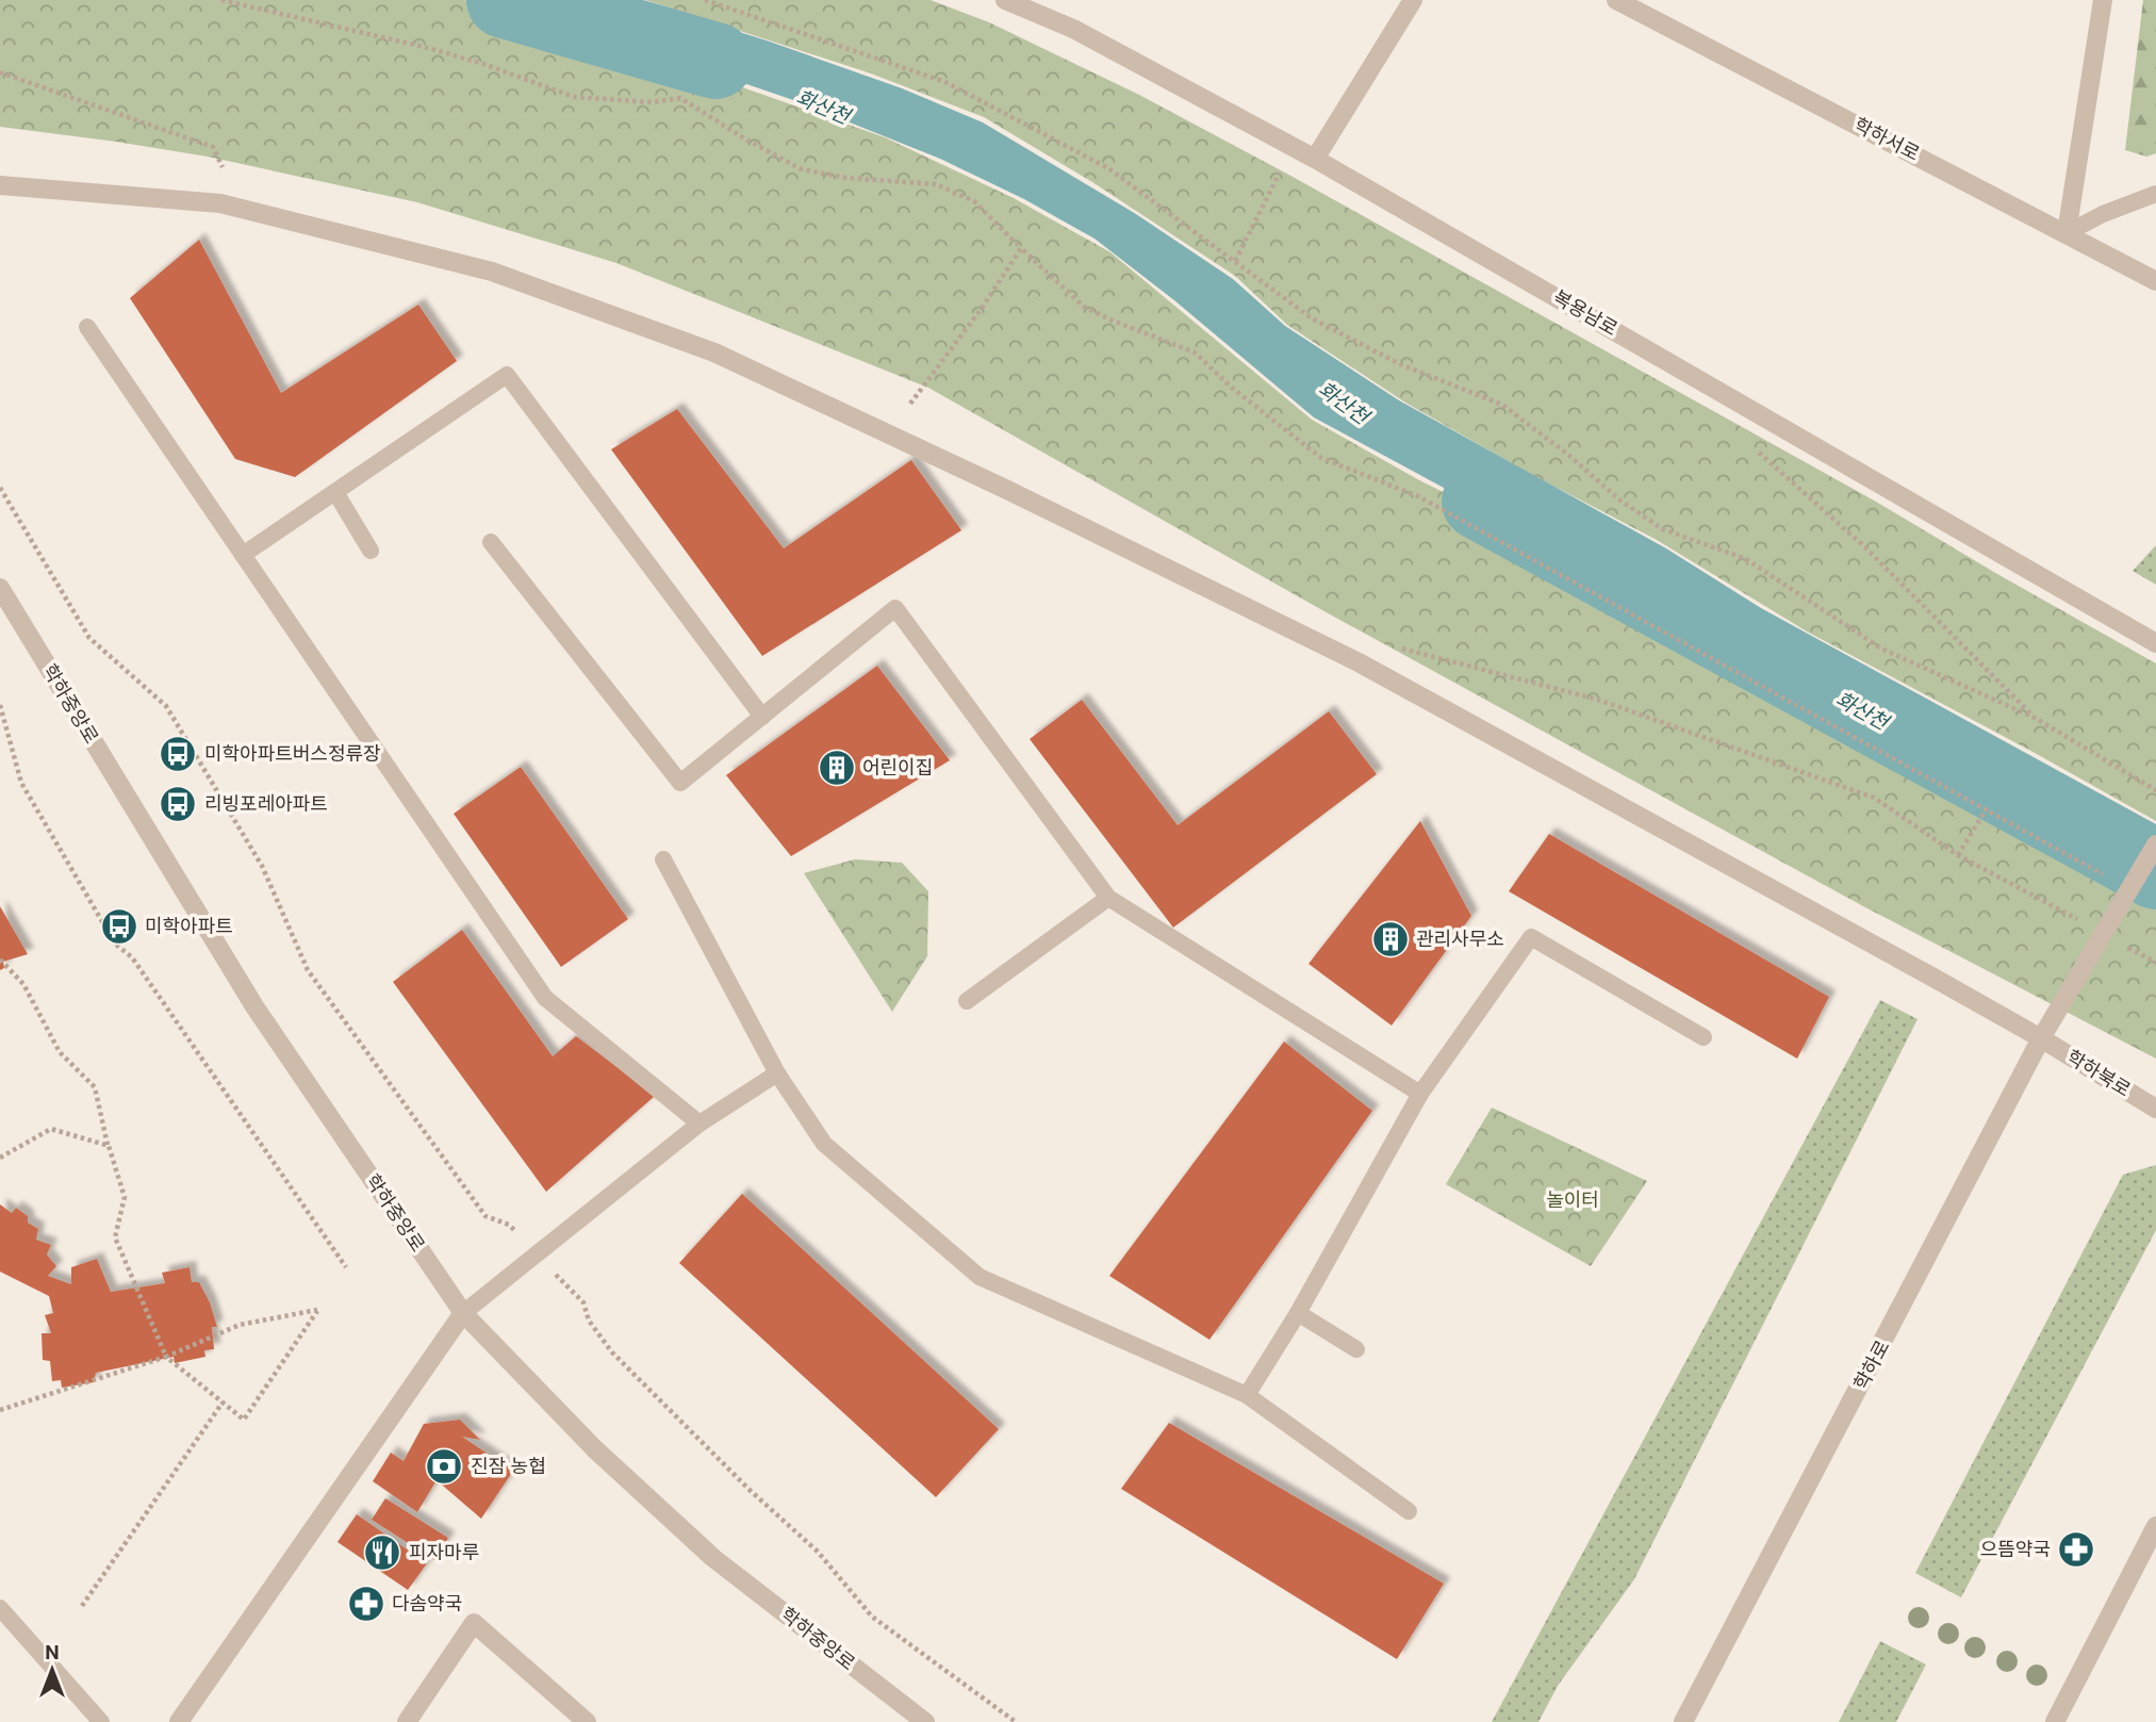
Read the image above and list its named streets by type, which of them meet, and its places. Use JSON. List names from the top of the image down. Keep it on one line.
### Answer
{"streets":{"street":["학하서로","복용남로","학하중앙로","학하북로","학하로"]},"crossings":[["학하북로","학하로"]],"water":["화산천"],"parks":["놀이터"],"places":{"bus stop":["미학아파트버스정류장","리빙포레아파트","미학아파트"],"building":["어린이집","관리사무소"],"bank":["진잠 농협"],"pharmacy":["으뜸약국","다솜약국"],"restaurant":["피자마루"]},"north":"top"}
